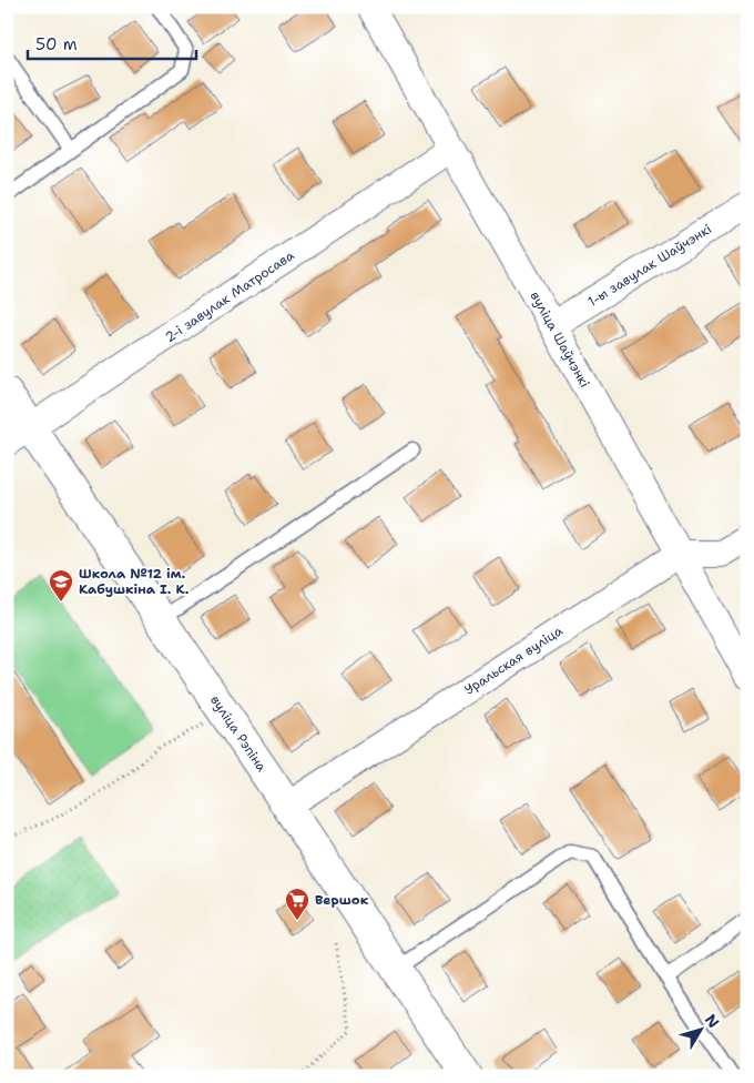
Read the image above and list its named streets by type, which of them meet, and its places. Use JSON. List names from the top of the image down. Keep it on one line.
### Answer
{"streets":{"street":["1-ы завулак Шаўчэнкі","2-і завулак Матросава","вуліца Шаўчэнкі","Уральская вуліца","вуліца Рэпіна"]},"crossings":[["1-ы завулак Шаўчэнкі","вуліца Шаўчэнкі"],["2-і завулак Матросава","вуліца Шаўчэнкі"],["2-і завулак Матросава","вуліца Рэпіна"],["вуліца Шаўчэнкі","Уральская вуліца"],["Уральская вуліца","вуліца Рэпіна"]],"places":{"school or university":["Школа №12 ім. Кабушкіна І. К."],"supermarket":["Вершок"]},"scale_bar":"50 m","north":"top right"}
